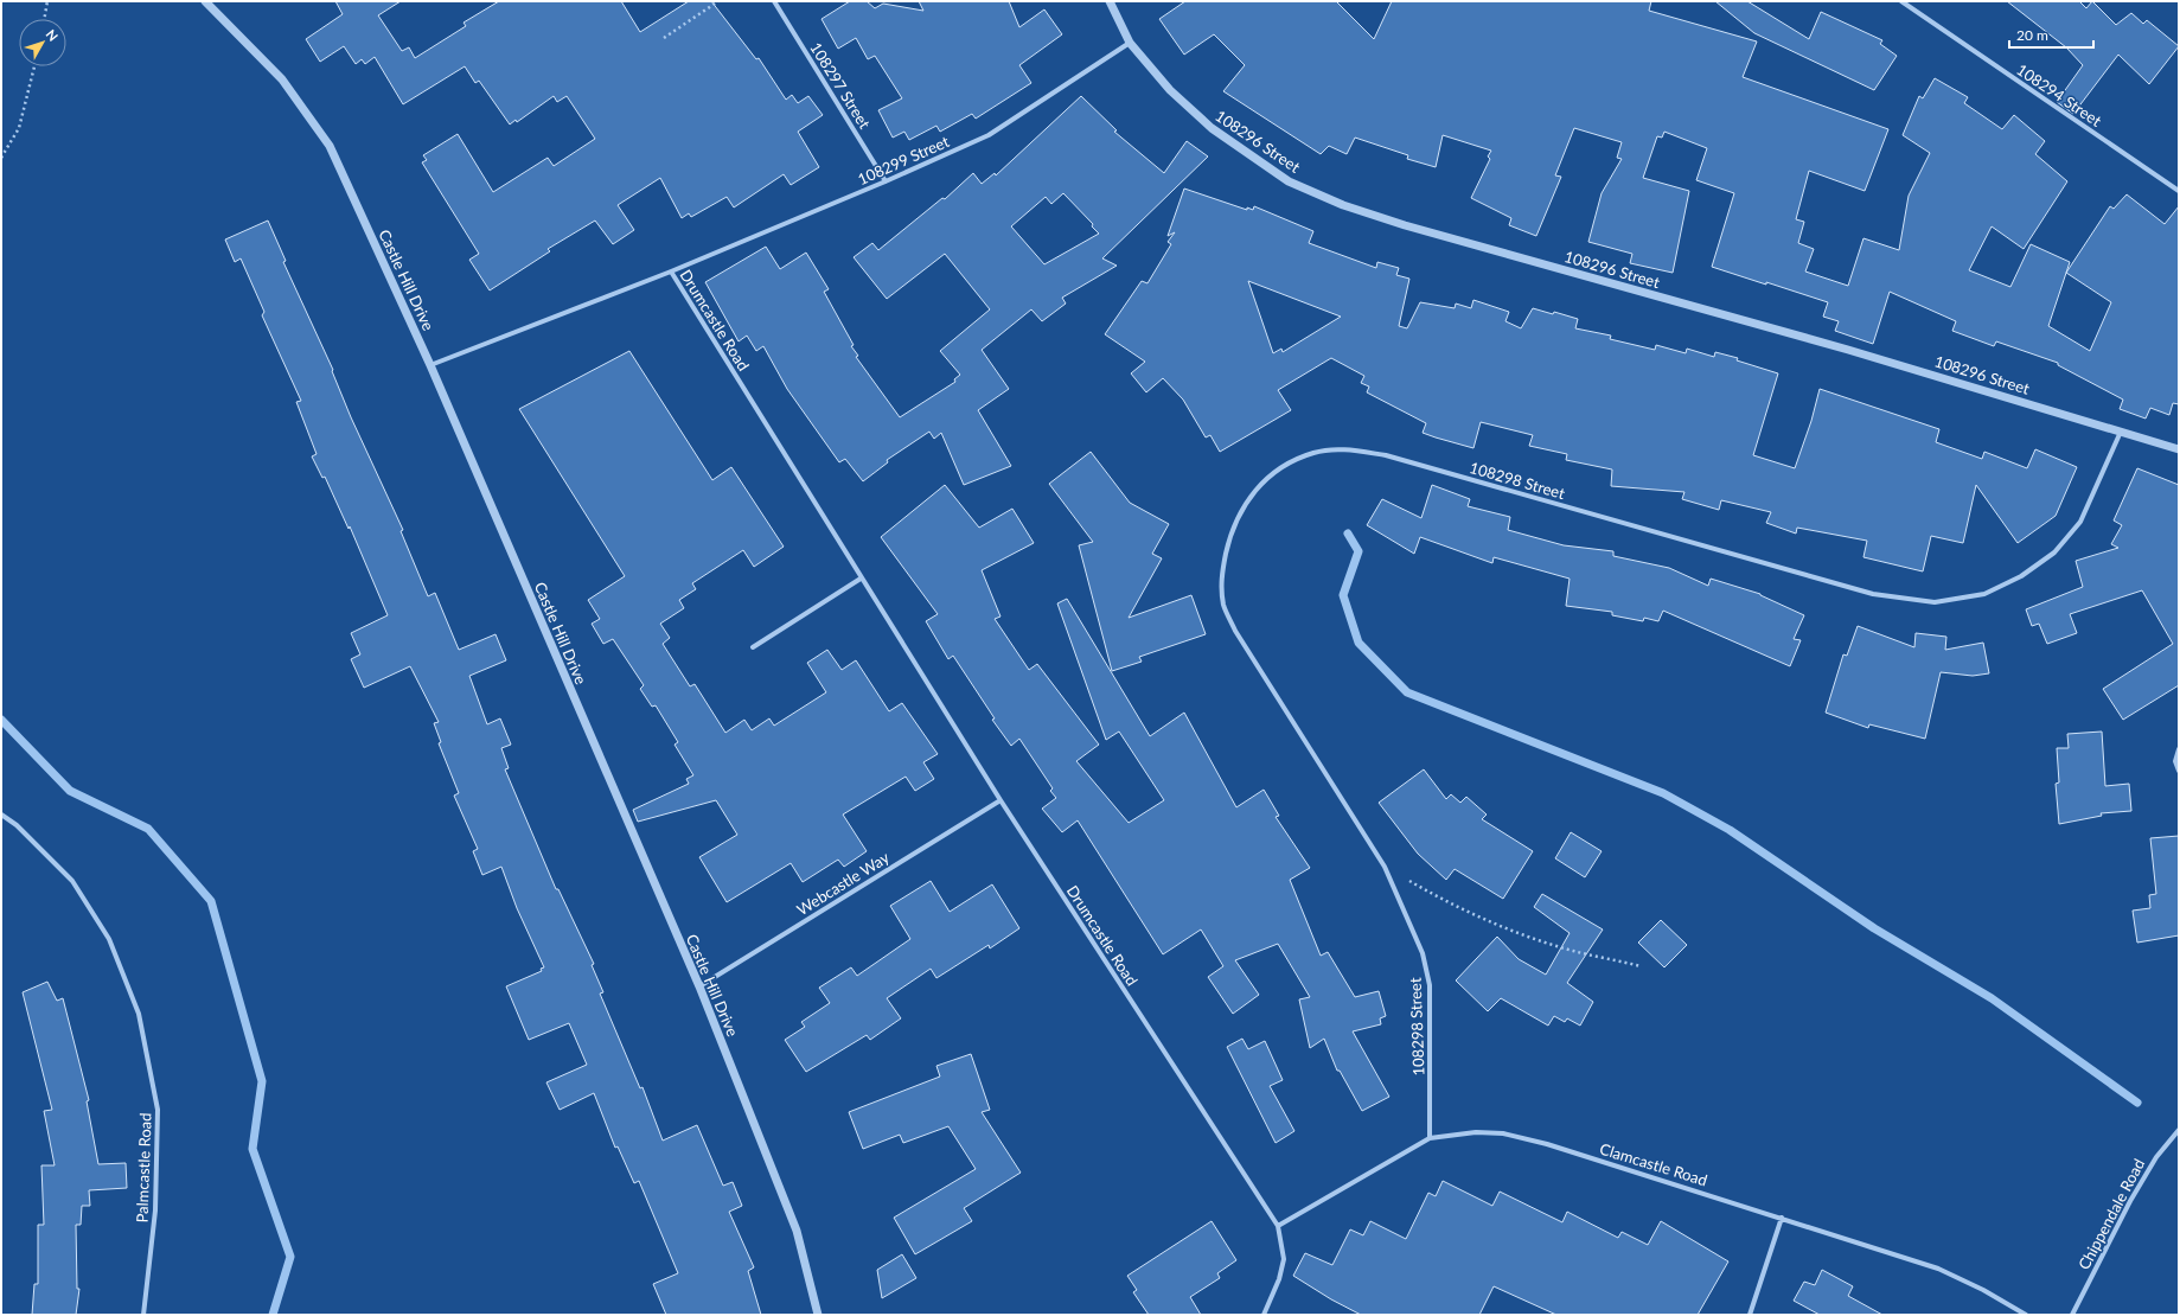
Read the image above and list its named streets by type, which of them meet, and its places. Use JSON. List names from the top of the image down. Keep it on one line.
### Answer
{"streets":{"street":["108297 Street","108294 Street","108296 Street","108299 Street","Castle Hill Drive","Drumcastle Road","108298 Street","Webcastle Way","Clamcastle Road","Palmcastle Road","Chippendale Road"]},"crossings":[["108297 Street","108299 Street"],["108296 Street","108299 Street"],["108296 Street","108298 Street"],["108299 Street","Drumcastle Road"],["Castle Hill Drive","Drumcastle Road"],["Castle Hill Drive","Webcastle Way"],["Drumcastle Road","Webcastle Way"],["Drumcastle Road","Clamcastle Road"],["108298 Street","Clamcastle Road"]],"scale_bar":"20 m","north":"top right"}
